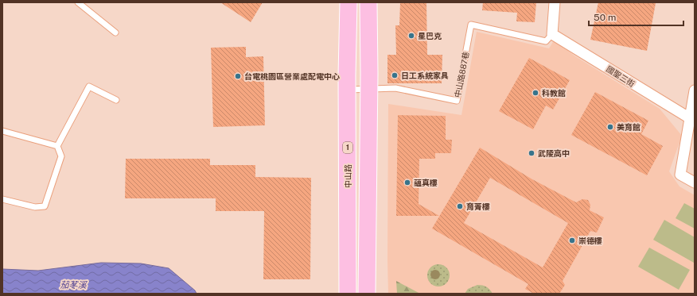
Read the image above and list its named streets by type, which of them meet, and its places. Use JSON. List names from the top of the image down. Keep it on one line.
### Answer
{"streets":{"main road":["1","中山路"],"street":["國聖三街"],"lane":["中山路887巷"]},"crossings":[["中山路887巷","國聖三街"],["中山路887巷","中山路"]],"water":["茄苳溪"],"places":["星巴克","日工系統家具","台電桃園區營業處配電中心","科教館","美育館","武陵高中","蘊真樓","育菁樓","崇德樓"],"scale_bar":"50 m"}
